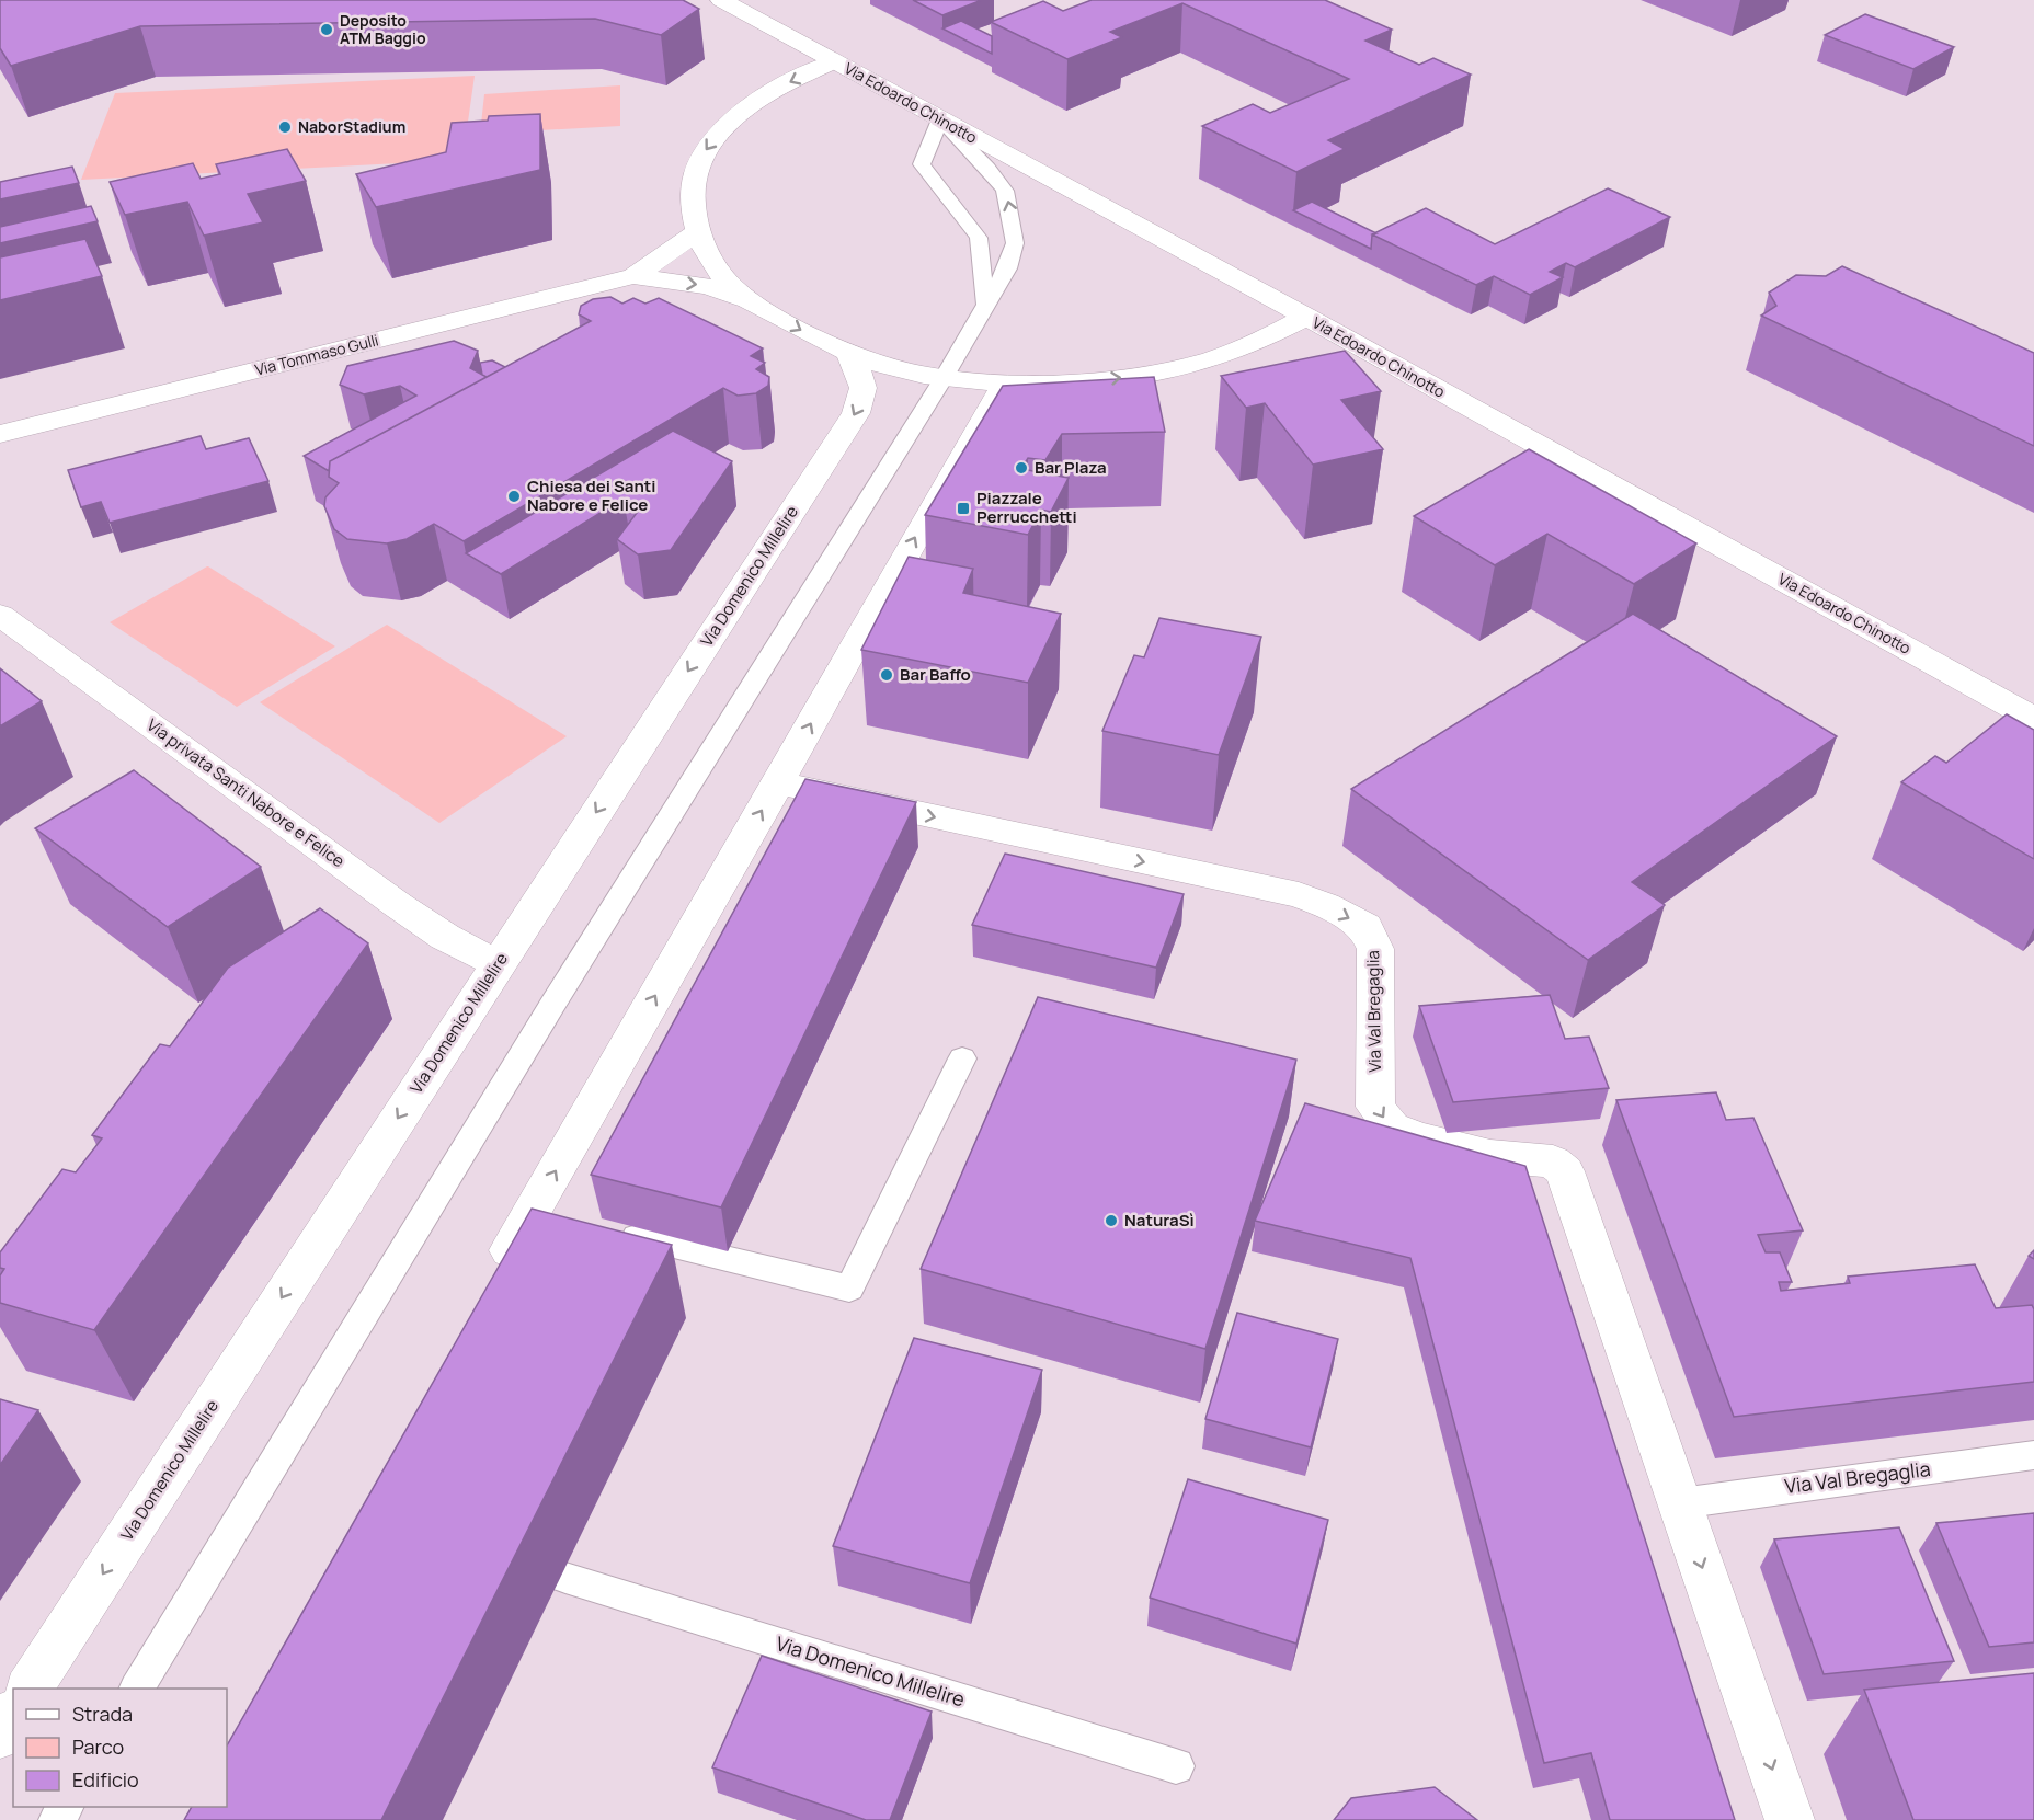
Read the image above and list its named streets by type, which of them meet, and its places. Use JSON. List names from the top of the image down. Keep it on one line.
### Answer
{"streets":{"street":["Via Edoardo Chinotto","Via Tommaso Gulli","Via Domenico Millelire","Via privata Santi Nabore e Felice","Via Val Bregaglia"]},"crossings":[["Via Domenico Millelire","Via privata Santi Nabore e Felice"]],"one_way":["Via Val Bregaglia"],"places":{"other":["Deposito ATM Baggio","NaborStadium","Bar Plaza","Chiesa dei Santi Nabore e Felice","Bar Baffo","NaturaSì"],"transit":["Piazzale Perrucchetti"]},"legend":["Strada","Parco","Edificio"]}
